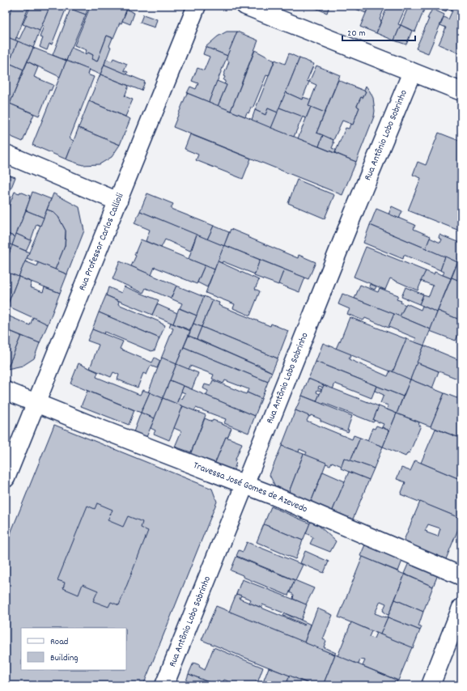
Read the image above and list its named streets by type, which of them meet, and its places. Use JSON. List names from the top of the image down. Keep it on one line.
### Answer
{"streets":{"street":["Rua Antônio Lobo Sobrinho","Rua Professor Carlos Callioli","Travessa José Gomes de Azevedo"]},"crossings":[["Rua Antônio Lobo Sobrinho","Travessa José Gomes de Azevedo"],["Rua Professor Carlos Callioli","Travessa José Gomes de Azevedo"]],"legend":["Road","Building"],"scale_bar":"20 m"}
